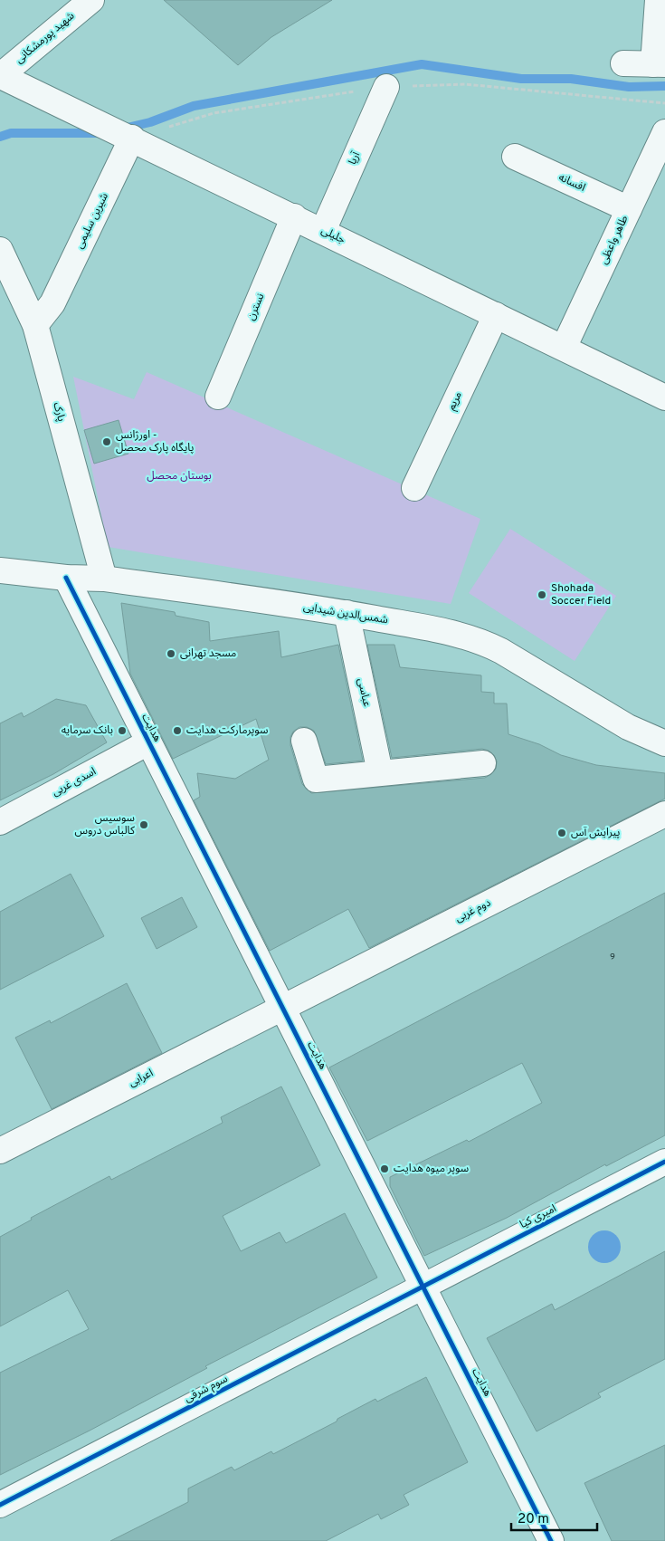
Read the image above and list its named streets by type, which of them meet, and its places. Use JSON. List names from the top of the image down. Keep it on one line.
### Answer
{"streets":{"street":["شهید پورمشکانی","آریا","افسانه","شیرین سلیمی","جلیلی","طاهر واعظی","نسترن","مریم","پارک","شمس‌الدین شیدایی","عباسی","هدایت","اسدی غربی","دوم غربی","اعرابی","امیری کیا","سوم شرقی"]},"crossings":[["شهید پورمشکانی","جلیلی"],["آریا","جلیلی"],["افسانه","طاهر واعظی"],["شیرین سلیمی","جلیلی"],["شیرین سلیمی","پارک"],["جلیلی","طاهر واعظی"],["جلیلی","نسترن"],["جلیلی","مریم"],["پارک","شمس‌الدین شیدایی"],["شمس‌الدین شیدایی","عباسی"],["شمس‌الدین شیدایی","هدایت"],["هدایت","اسدی غربی"],["هدایت","دوم غربی"],["هدایت","اعرابی"],["هدایت","امیری کیا"],["هدایت","سوم شرقی"],["دوم غربی","اعرابی"],["امیری کیا","سوم شرقی"]],"parks":["بوستان محصل"],"places":["اورژانس - پایگاه پارک محصل","Shohada Soccer Field","مسجد تهرانی","بانک سرمایه","سوپرمارکت هدایت","سوسیس کالباس دروس","پیرایش آس","سوپر میوه هدایت"],"house_numbers":["9"],"scale_bar":"20 m"}
